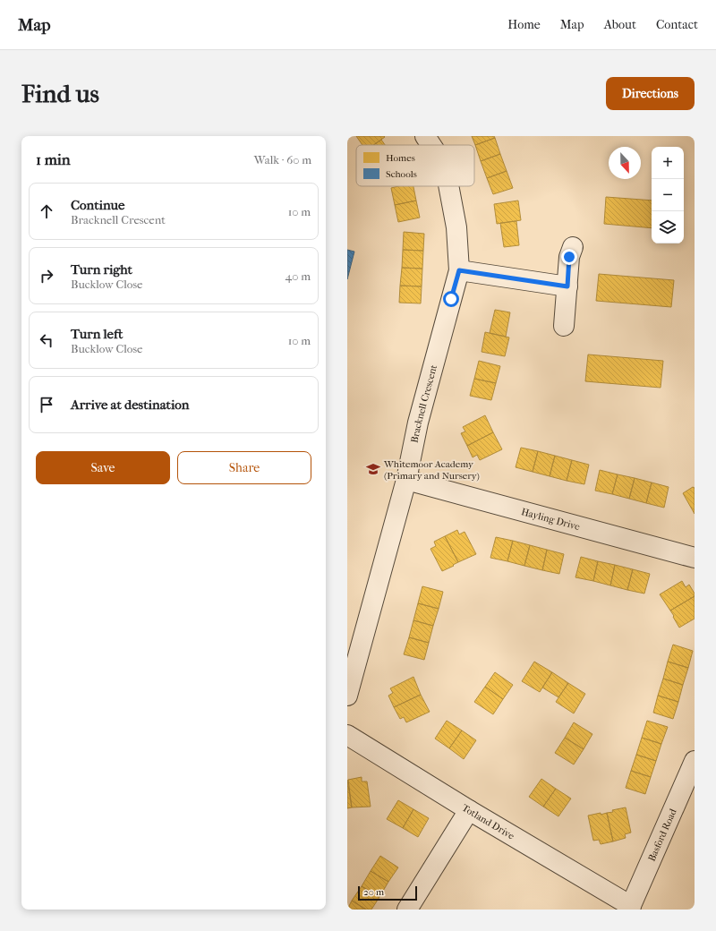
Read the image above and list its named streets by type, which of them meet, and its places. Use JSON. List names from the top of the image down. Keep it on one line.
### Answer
{"streets":{"street":["Bracknell Crescent","Hayling Drive","Totland Drive","Basford Road"]},"crossings":[["Bracknell Crescent","Hayling Drive"],["Totland Drive","Basford Road"]],"places":{"school or university":["Whitemoor Academy (Primary and Nursery)"]},"legend":["Homes","Schools"],"scale_bar":"20 m","north":"bottom","page":{"header":"Map","nav":["Home","Map","About","Contact"],"buttons":["Directions",["Save","Share"]],"title":"Find us","heading":["1 min","Walk · 60 m"],"map_buttons":["+","−"],"list":[["Continue","Bracknell Crescent","10 m"],["Turn right","Bucklow Close","40 m"],["Turn left","Bucklow Close","10 m"],"Arrive at destination"],"scale":"20 m"}}
